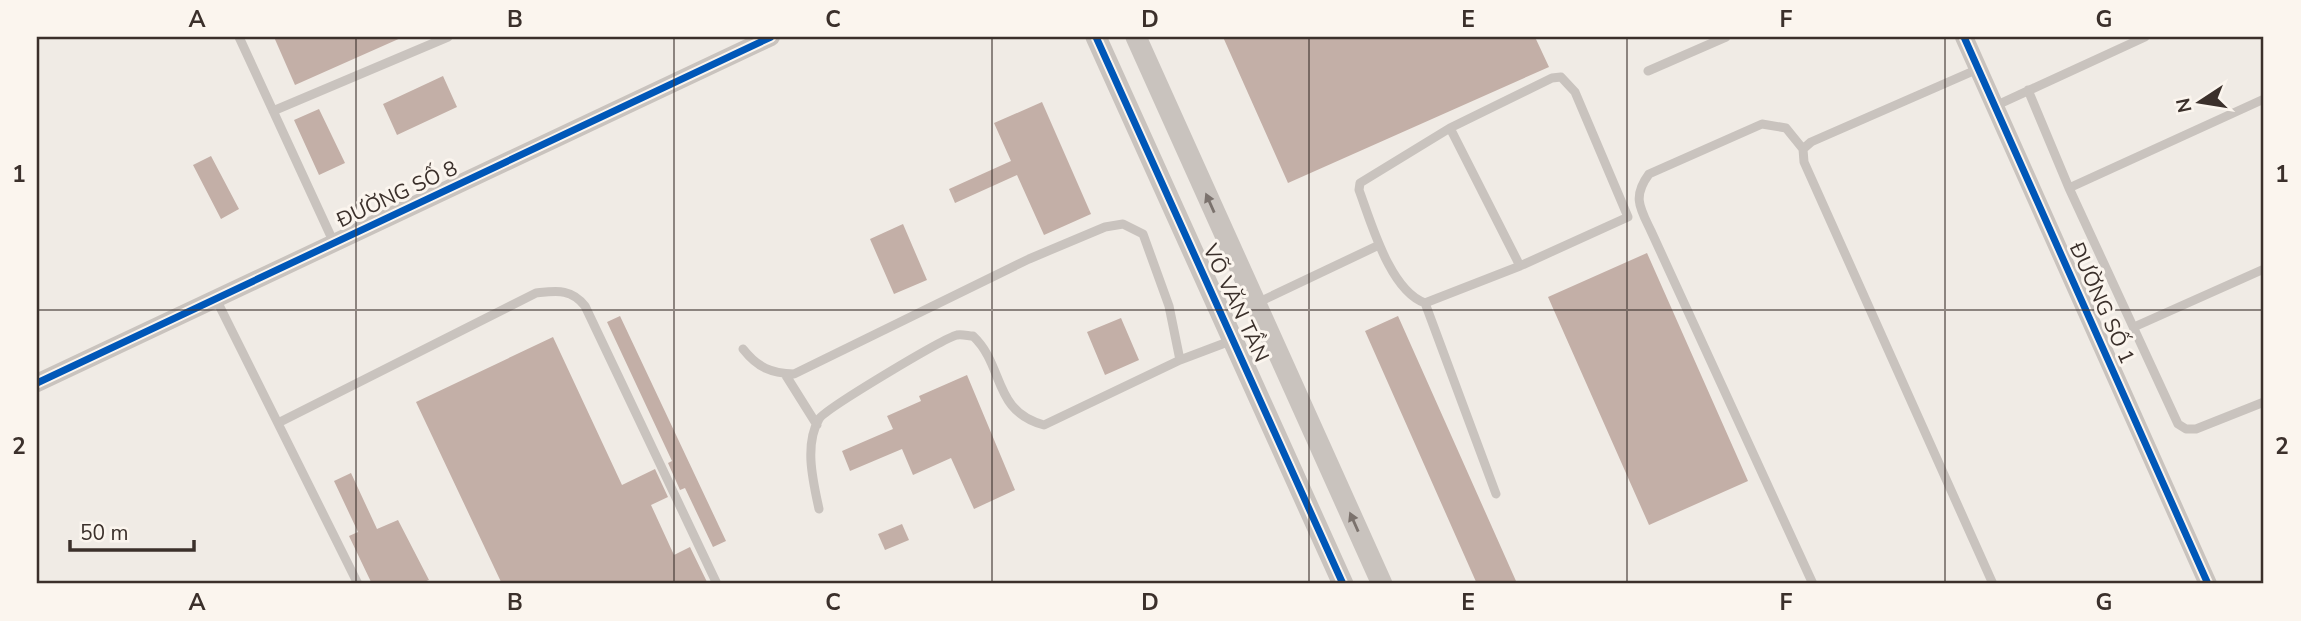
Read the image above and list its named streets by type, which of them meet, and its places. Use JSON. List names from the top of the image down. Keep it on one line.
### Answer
{"streets":{"street":["ĐƯỜNG SỐ 8","VÕ VĂN TẦN","ĐƯỜNG SỐ 1"]},"scale_bar":"50 m","north":"left","grid":{"columns":["A","B","C","D","E","F","G"],"rows":["1","2"]}}
